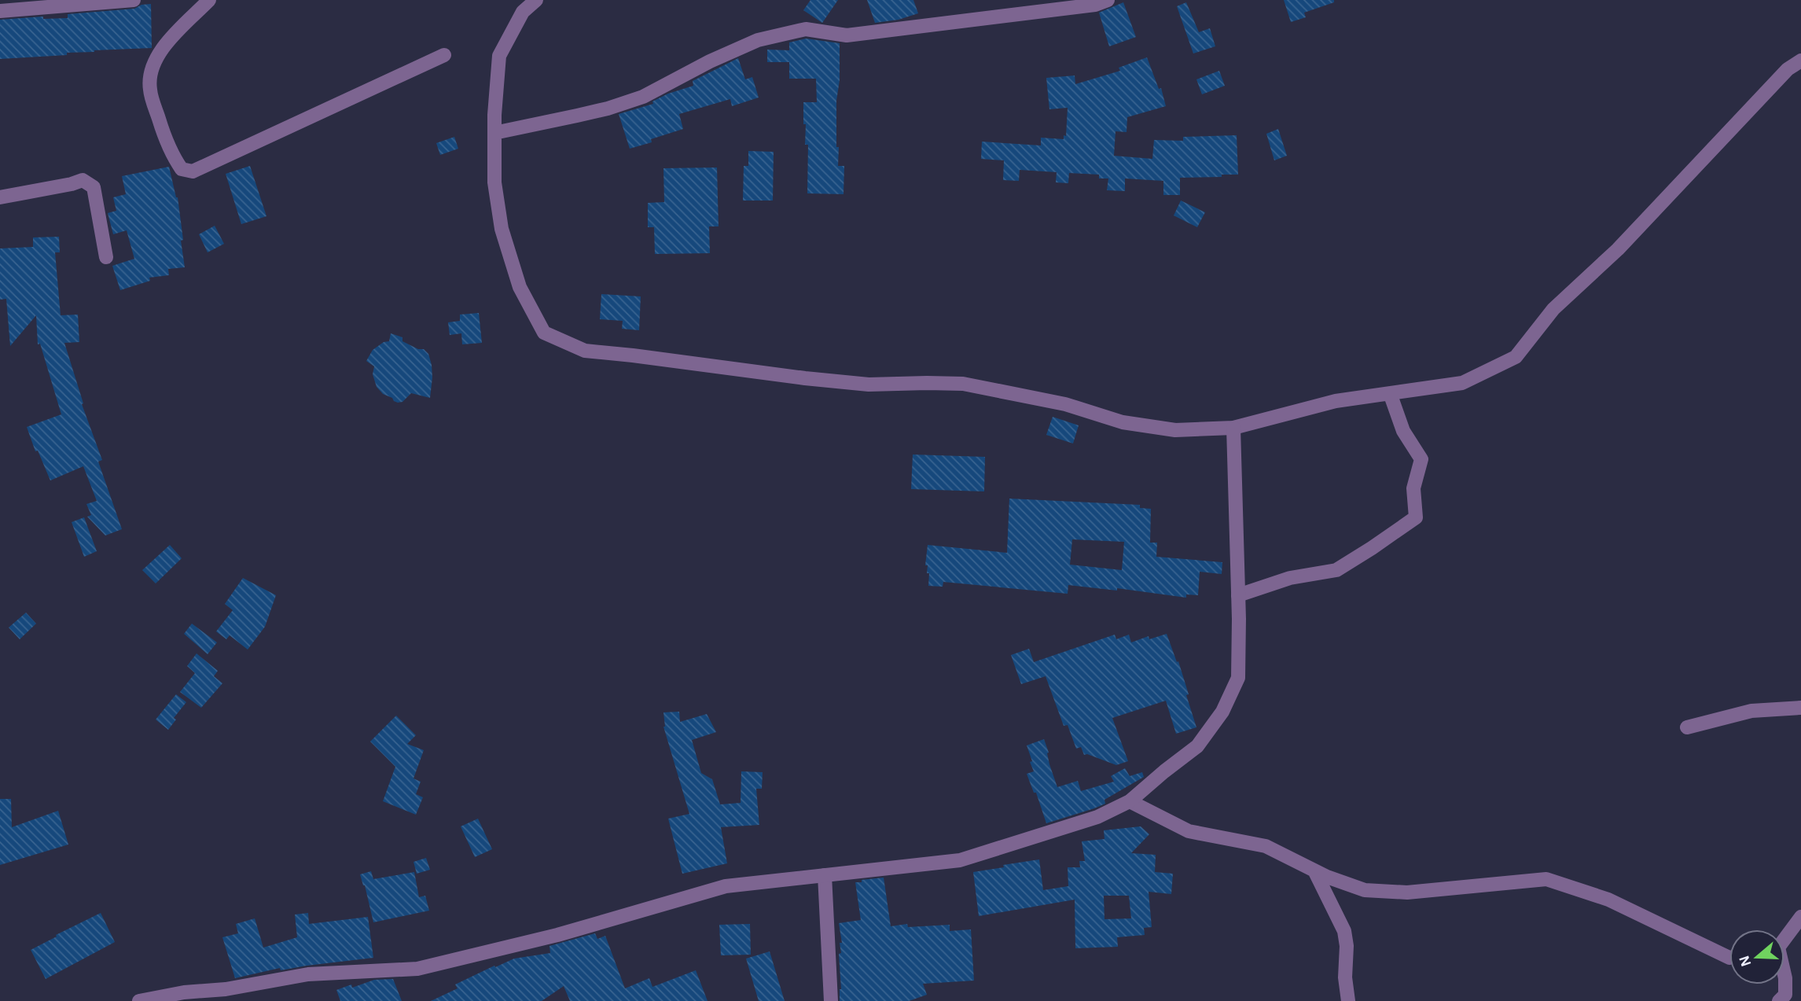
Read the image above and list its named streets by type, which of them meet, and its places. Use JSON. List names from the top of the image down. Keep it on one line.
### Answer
{"north":"left"}
